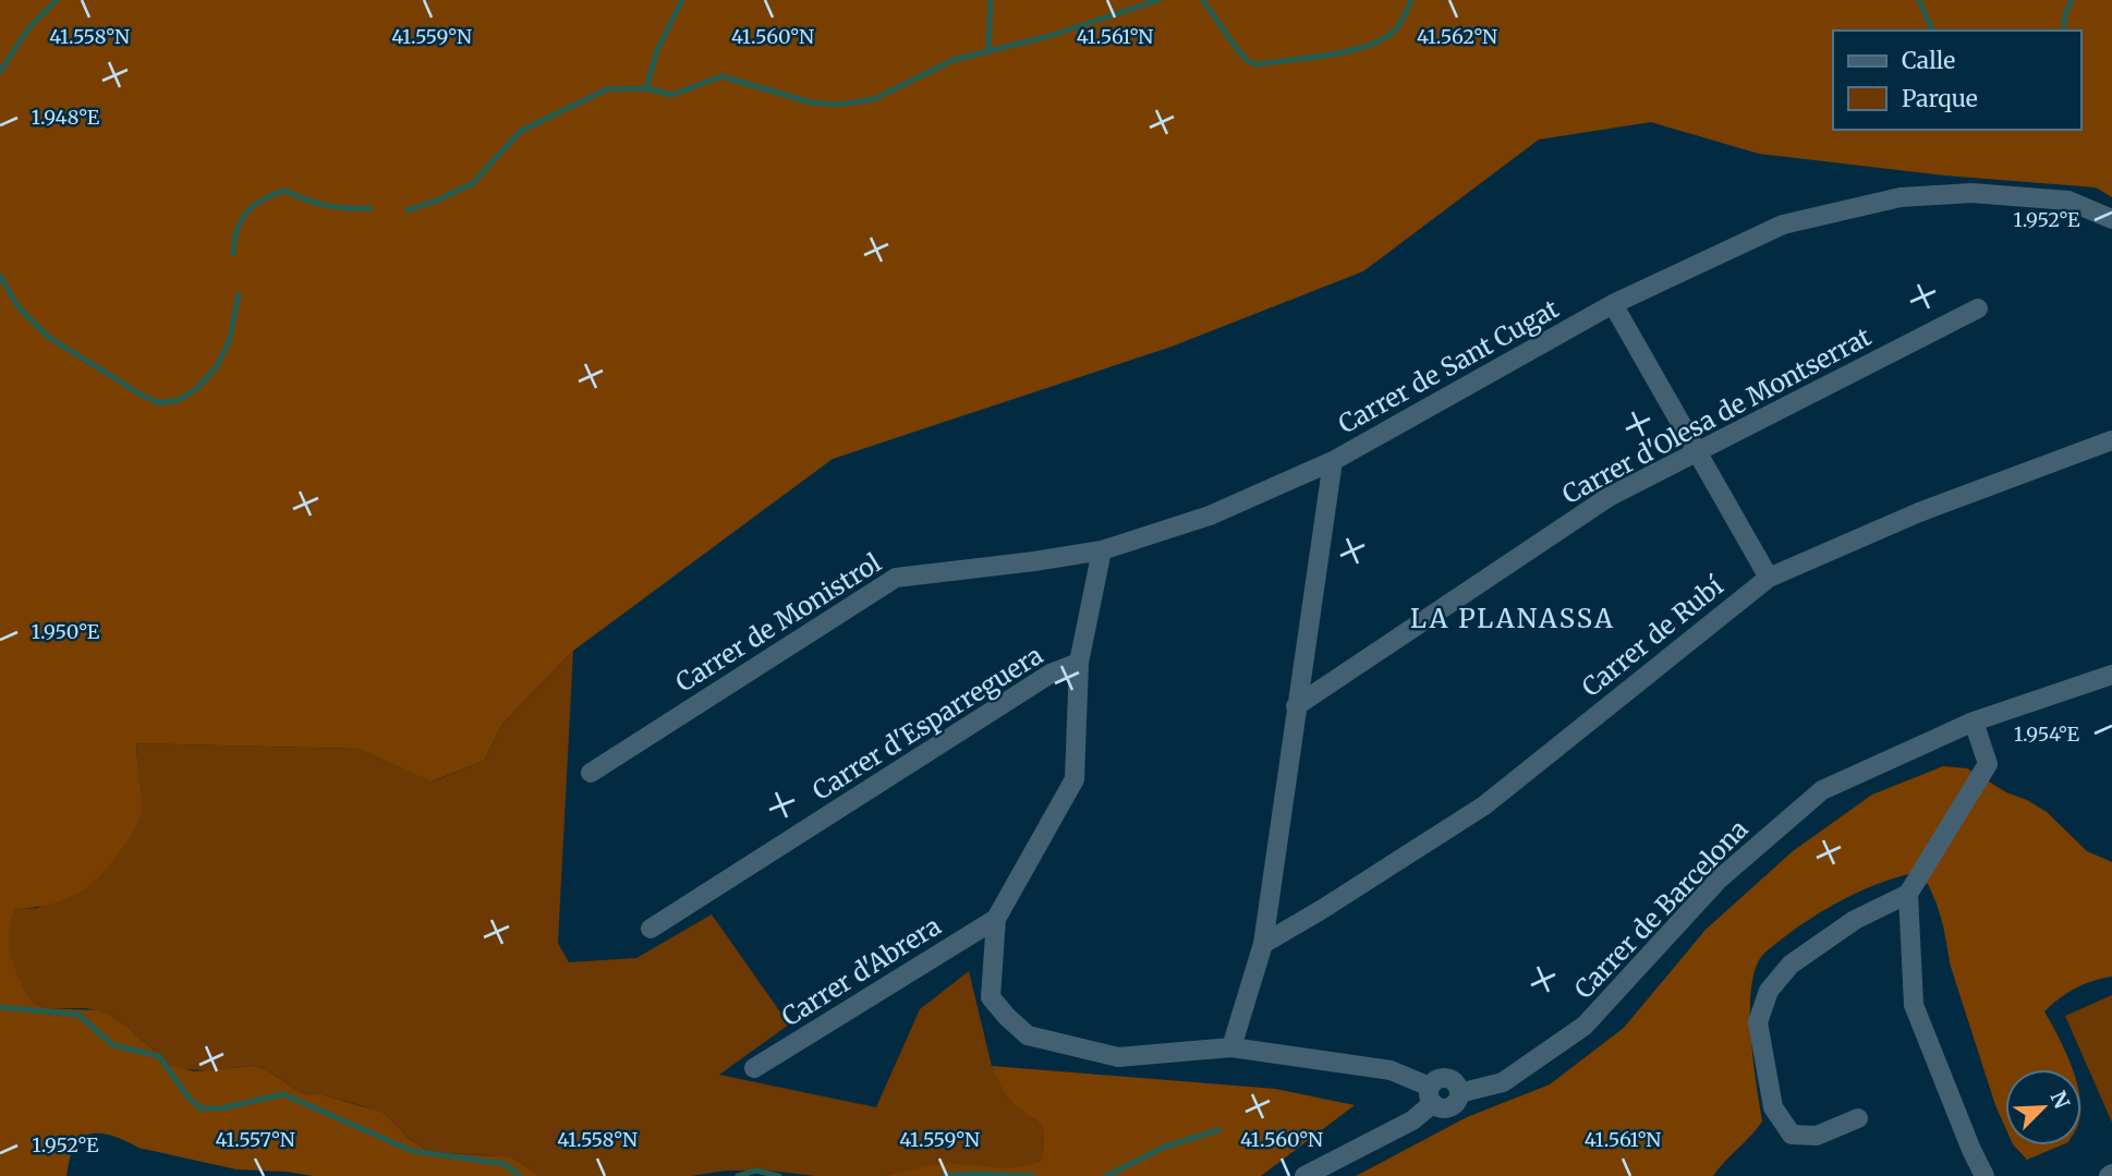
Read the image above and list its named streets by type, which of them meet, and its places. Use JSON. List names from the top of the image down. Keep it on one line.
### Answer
{"streets":{"street":["Carrer de Sant Cugat","Carrer d'Olesa de Montserrat","Carrer de Monistrol","Carrer de Rubí","Carrer d'Esparreguera","Carrer de Barcelona","Carrer d'Abrera"]},"crossings":[["Carrer de Sant Cugat","Carrer d'Olesa de Montserrat"],["Carrer de Sant Cugat","Carrer de Monistrol"],["Carrer de Sant Cugat","Carrer de Rubí"]],"districts":["LA PLANASSA"],"legend":["Calle","Parque"],"north":"top right","coordinates":["41.558°N","41.559°N","41.560°N","41.561°N","41.562°N","1.948°E","1.952°E","1.950°E","1.954°E","41.557°N"]}
